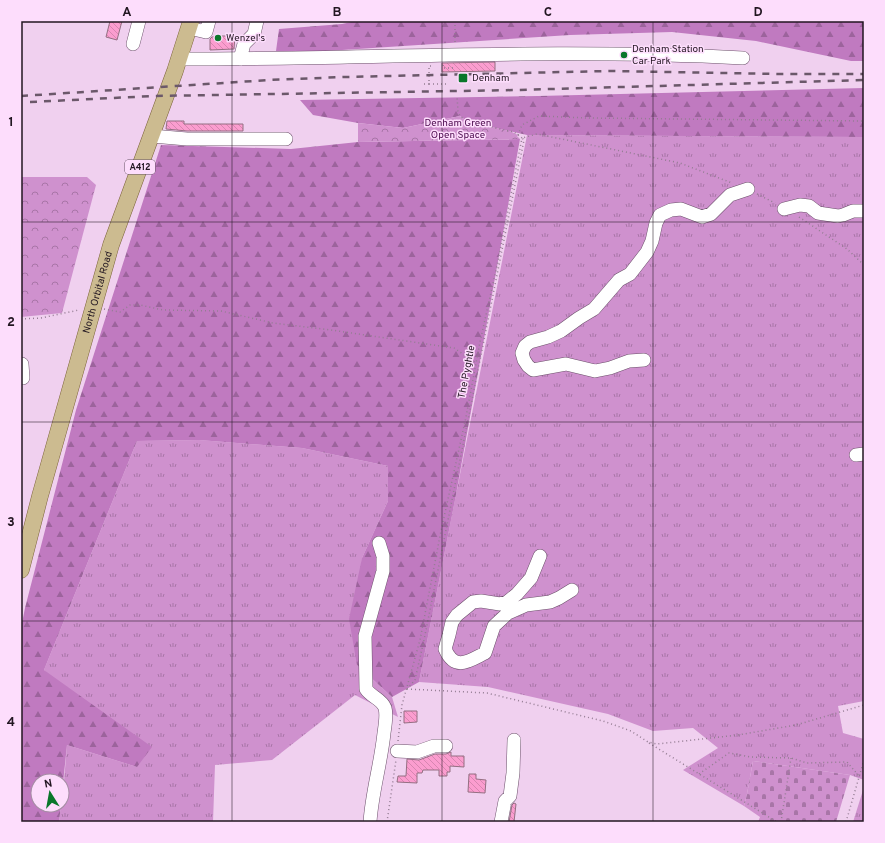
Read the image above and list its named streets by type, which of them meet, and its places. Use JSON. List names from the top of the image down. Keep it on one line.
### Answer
{"streets":{"main road":["A412","North Orbital Road"],"path":["The Pyghtle"]},"parks":["Denham Green Open Space"],"places":{"other":["Wenzel's","Denham Station Car Park"],"transit":["Denham"]},"north":"top","grid":{"columns":["A","B","C","D"],"rows":["1","2","3","4"]}}
